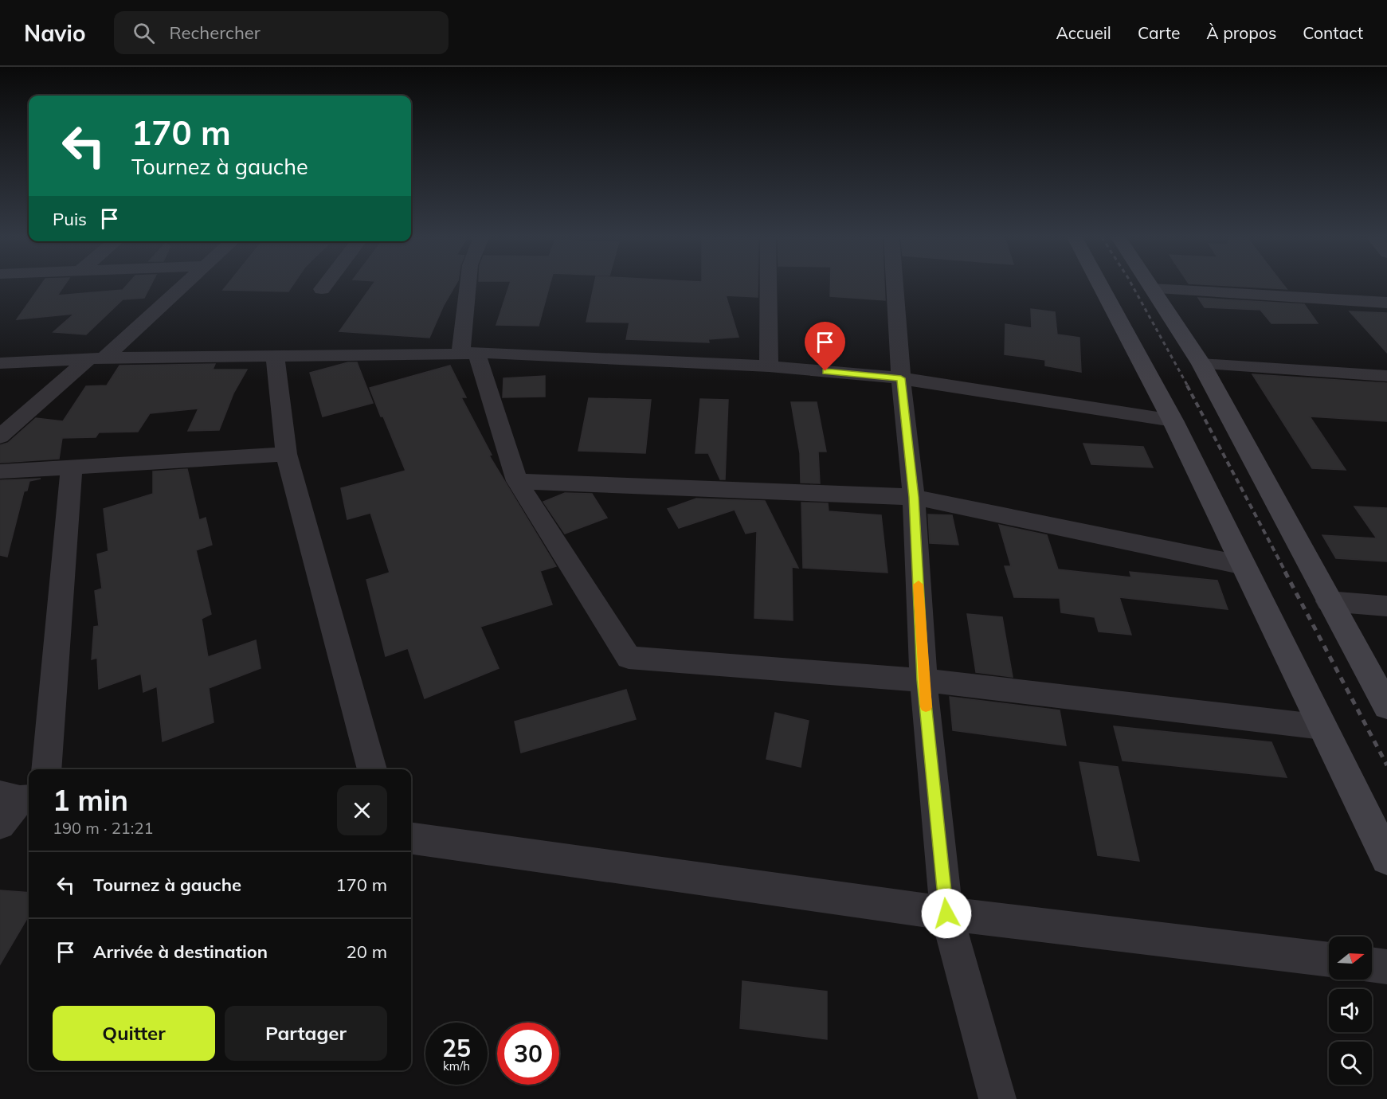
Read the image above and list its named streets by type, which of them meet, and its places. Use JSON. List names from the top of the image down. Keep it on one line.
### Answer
{"north":"right","page":{"header":"Navio","search":"Rechercher","nav":["Accueil","Carte","À propos","Contact"],"turn":["170 m","Tournez à gauche"],"then":"Puis","heading":["1 min","190 m · 21:21"],"list":[{"name":"Tournez à gauche","value":"170 m"},{"name":"Arrivée à destination","value":"20 m"}],"buttons":["Quitter","Partager"],"speed":"25 km/h","limit":"30"}}
